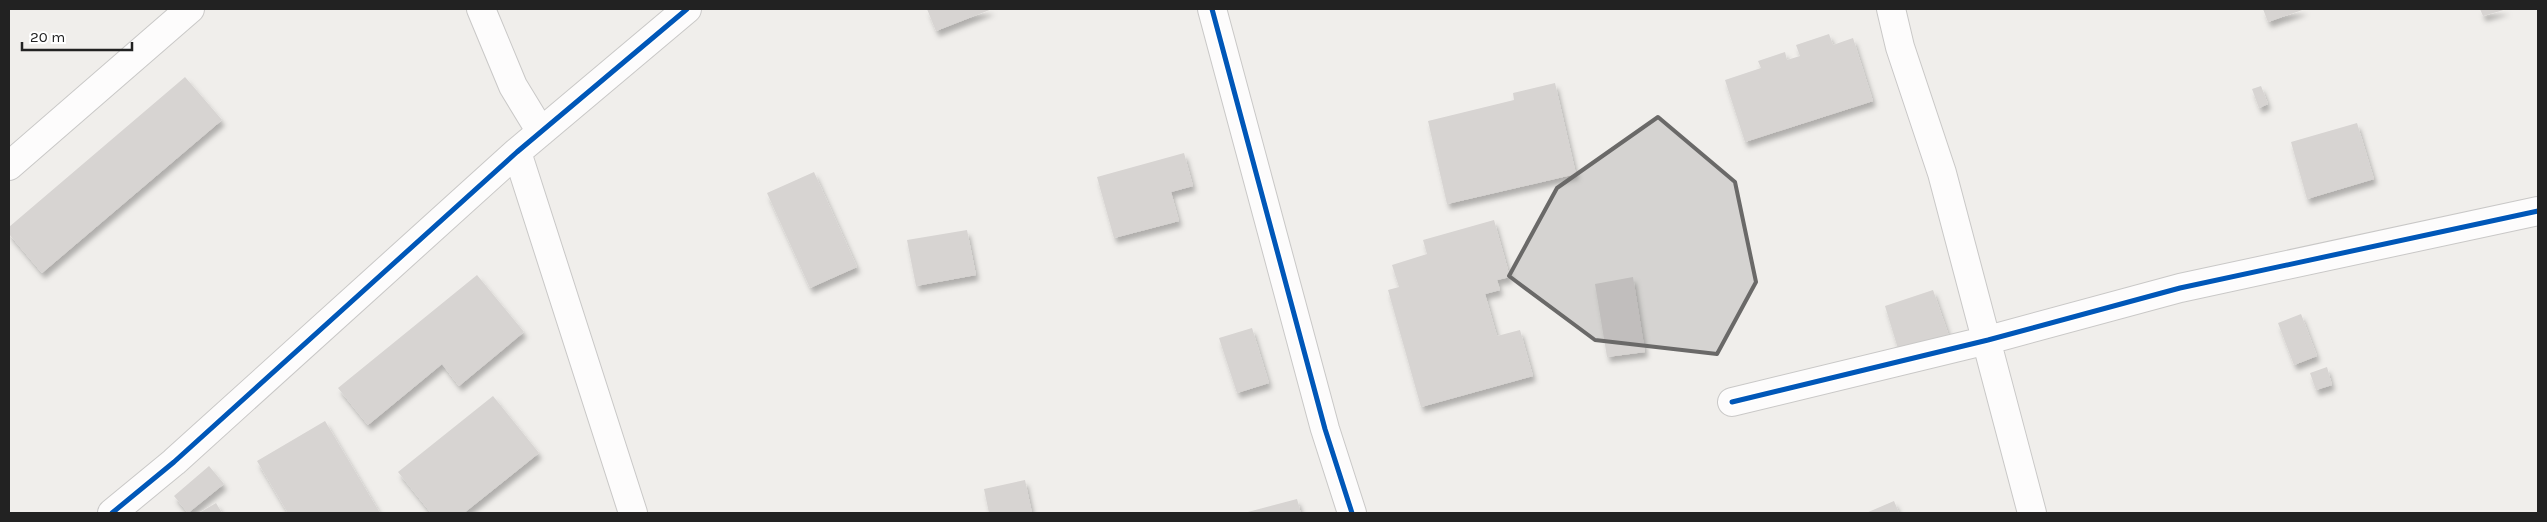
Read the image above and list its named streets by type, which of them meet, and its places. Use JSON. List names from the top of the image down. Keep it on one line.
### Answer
{"scale_bar":"20 m"}
